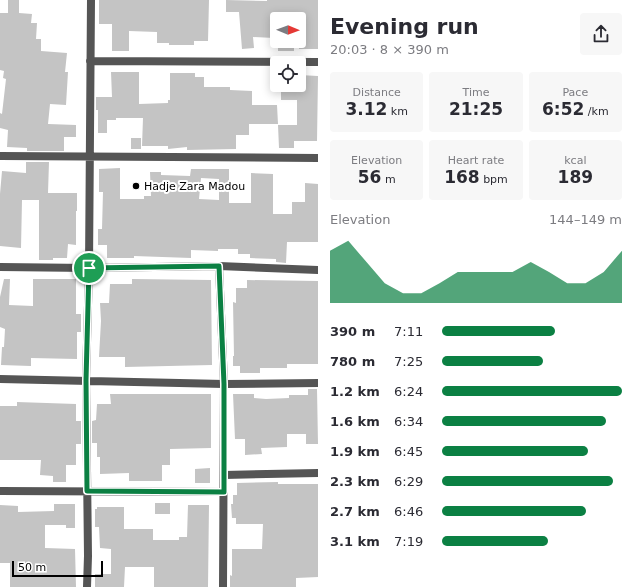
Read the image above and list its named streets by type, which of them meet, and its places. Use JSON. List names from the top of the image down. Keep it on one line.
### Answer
{"places":["Hadje Zara Madou"],"scale_bar":"50 m","north":"right","page":{"heading":["Evening run","20:03 · 8 × 390 m"],"stats":[["Distance","3.12 km"],["Time","21:25"],["Pace","6:52 /km"],["Elevation","56 m"],["Heart rate","168 bpm"],["kcal","189"]],"chart":["Elevation","144–149 m"],"list":[{"name":"390 m","note":"7:11"},{"name":"780 m","note":"7:25"},{"name":"1.2 km","note":"6:24"},{"name":"1.6 km","note":"6:34"},{"name":"1.9 km","note":"6:45"},{"name":"2.3 km","note":"6:29"},{"name":"2.7 km","note":"6:46"},{"name":"3.1 km","note":"7:19"}],"scale":"50 m"}}
